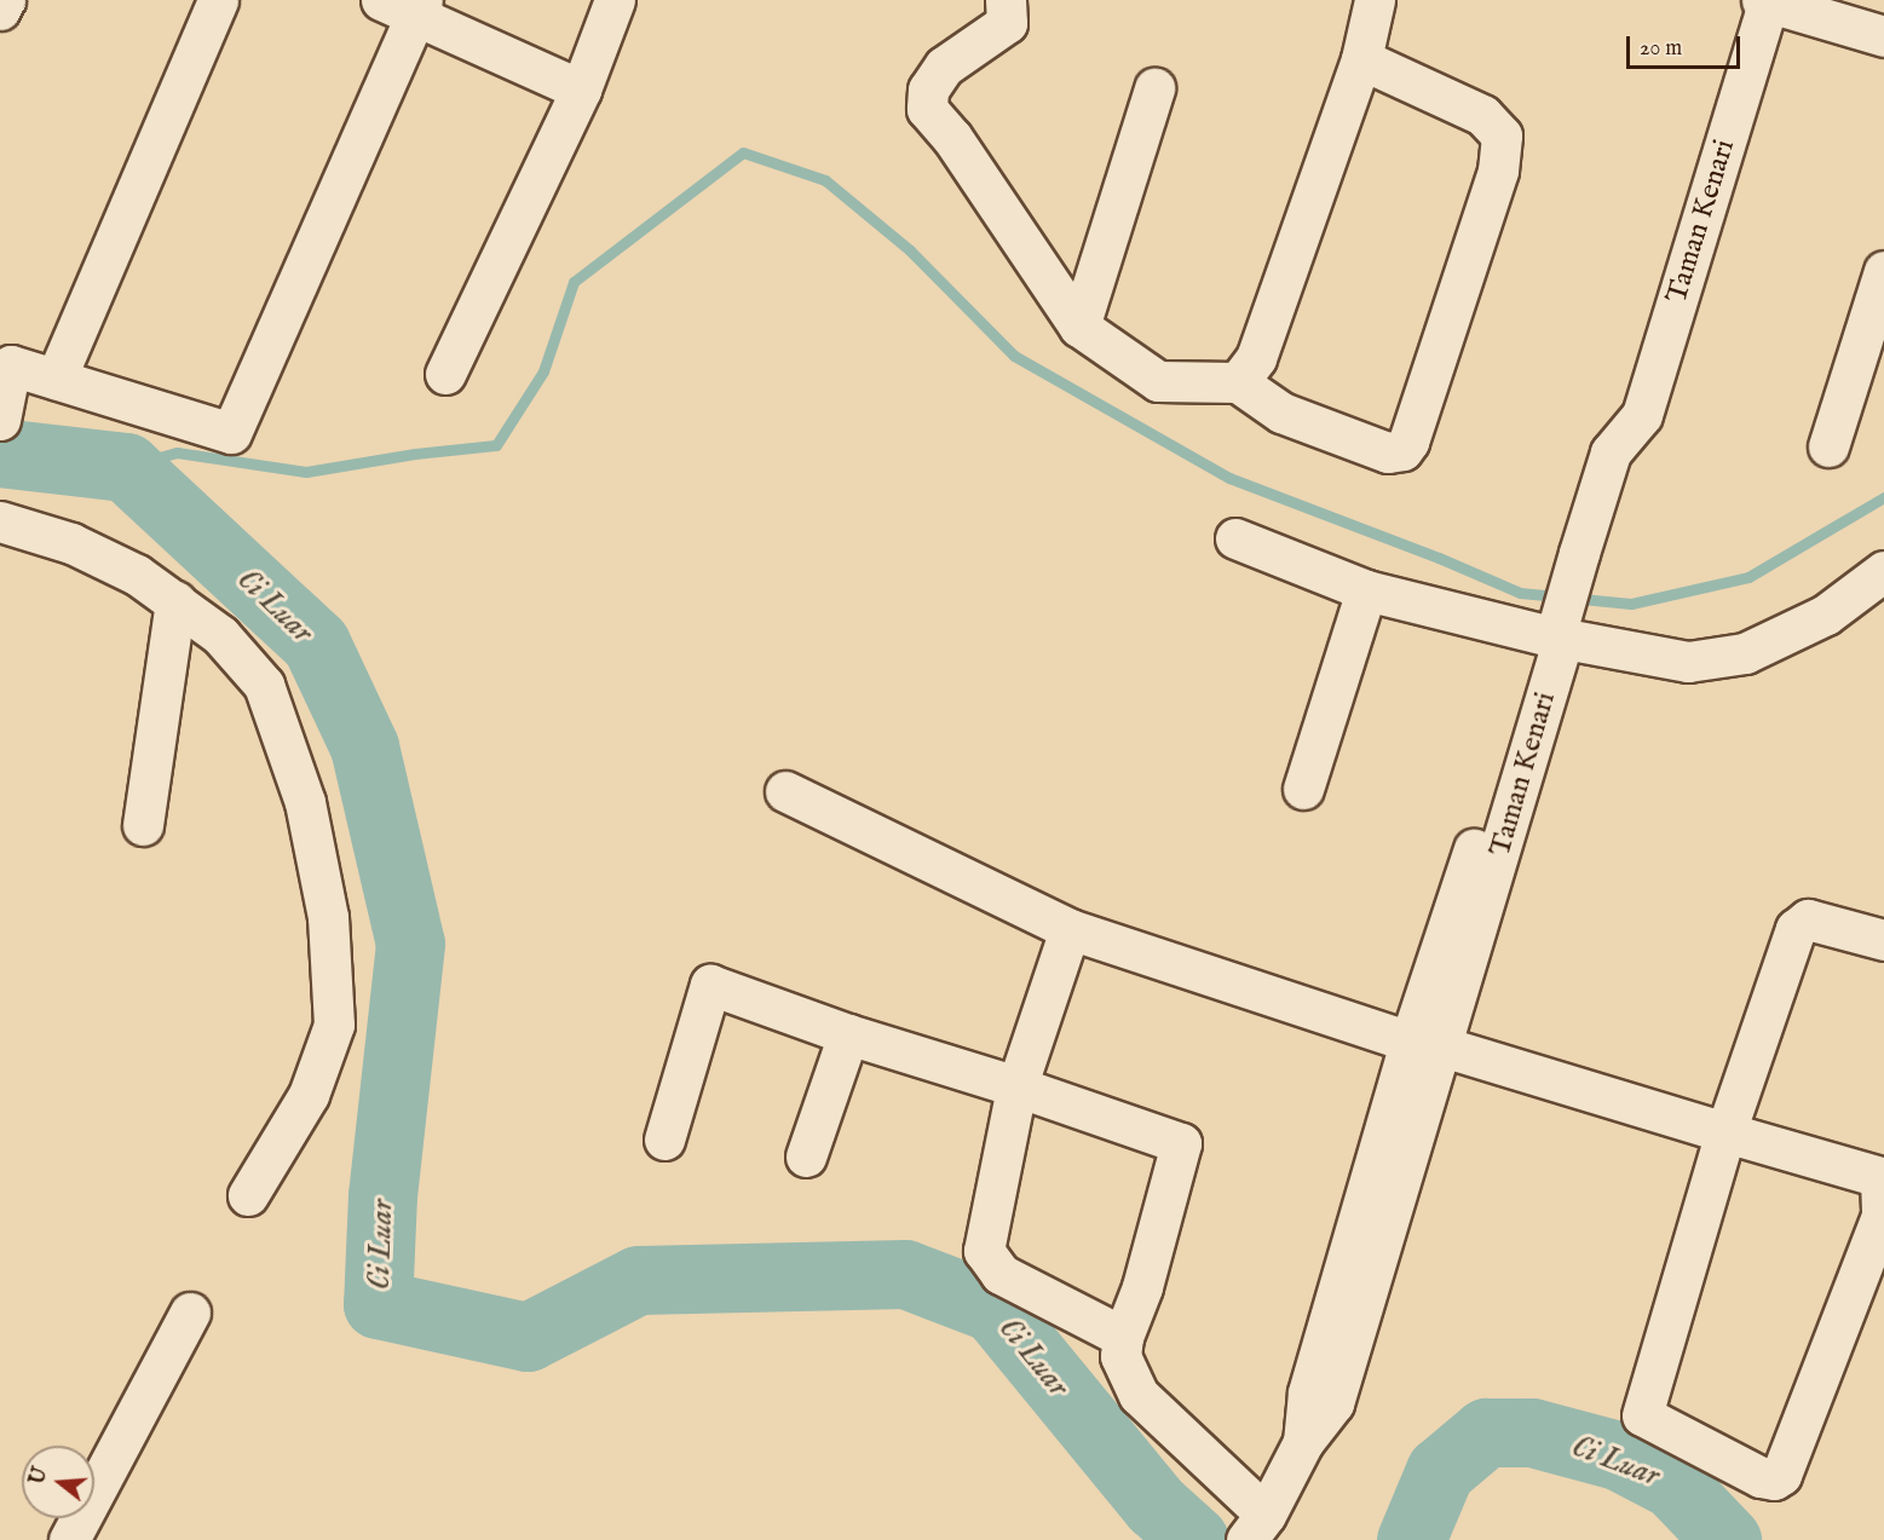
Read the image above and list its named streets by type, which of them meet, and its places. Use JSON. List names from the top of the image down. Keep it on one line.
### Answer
{"streets":{"street":["Taman Kenari"]},"water":["Ci Luar"],"scale_bar":"20 m","north":"left"}
